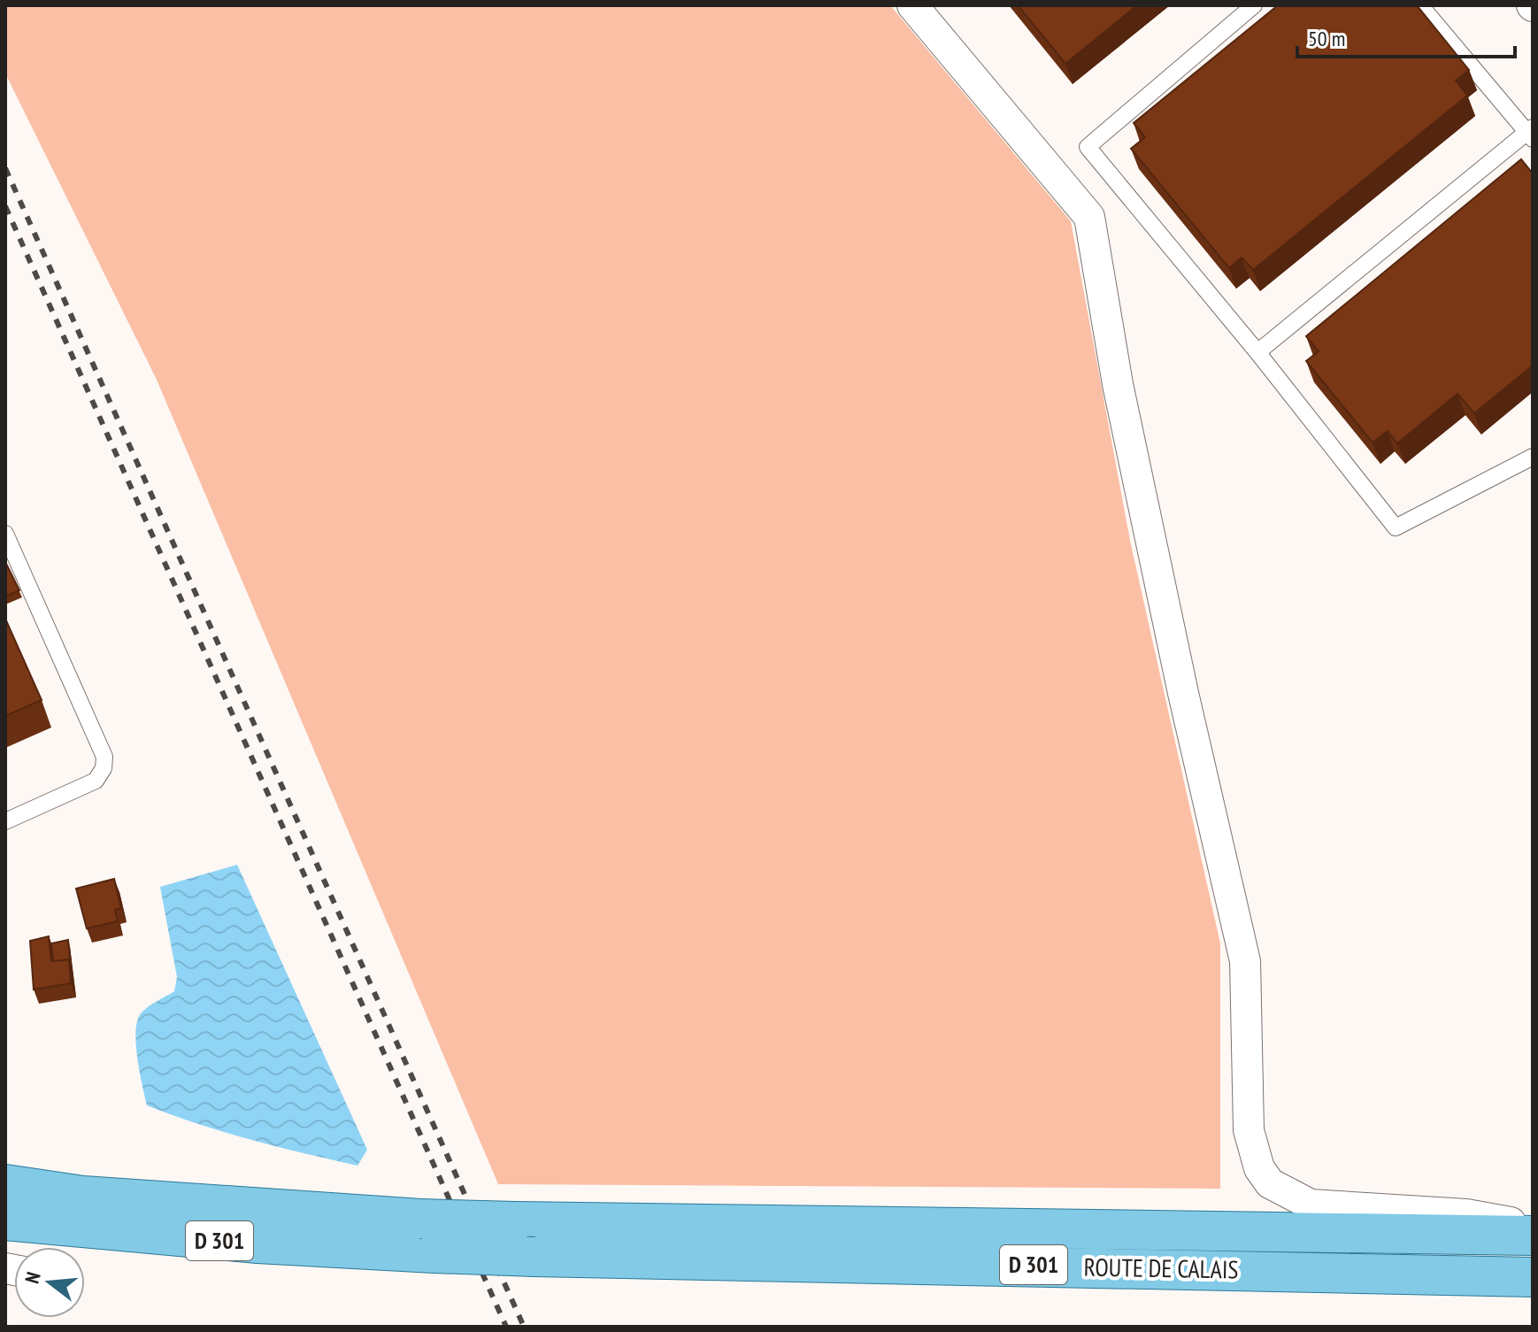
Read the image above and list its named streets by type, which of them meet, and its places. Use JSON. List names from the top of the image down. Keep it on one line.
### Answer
{"streets":{"main road":["D 301","ROUTE DE CALAIS"]},"crossings":[["D 301","ROUTE DE CALAIS"]],"scale_bar":"50 m","north":"left"}
